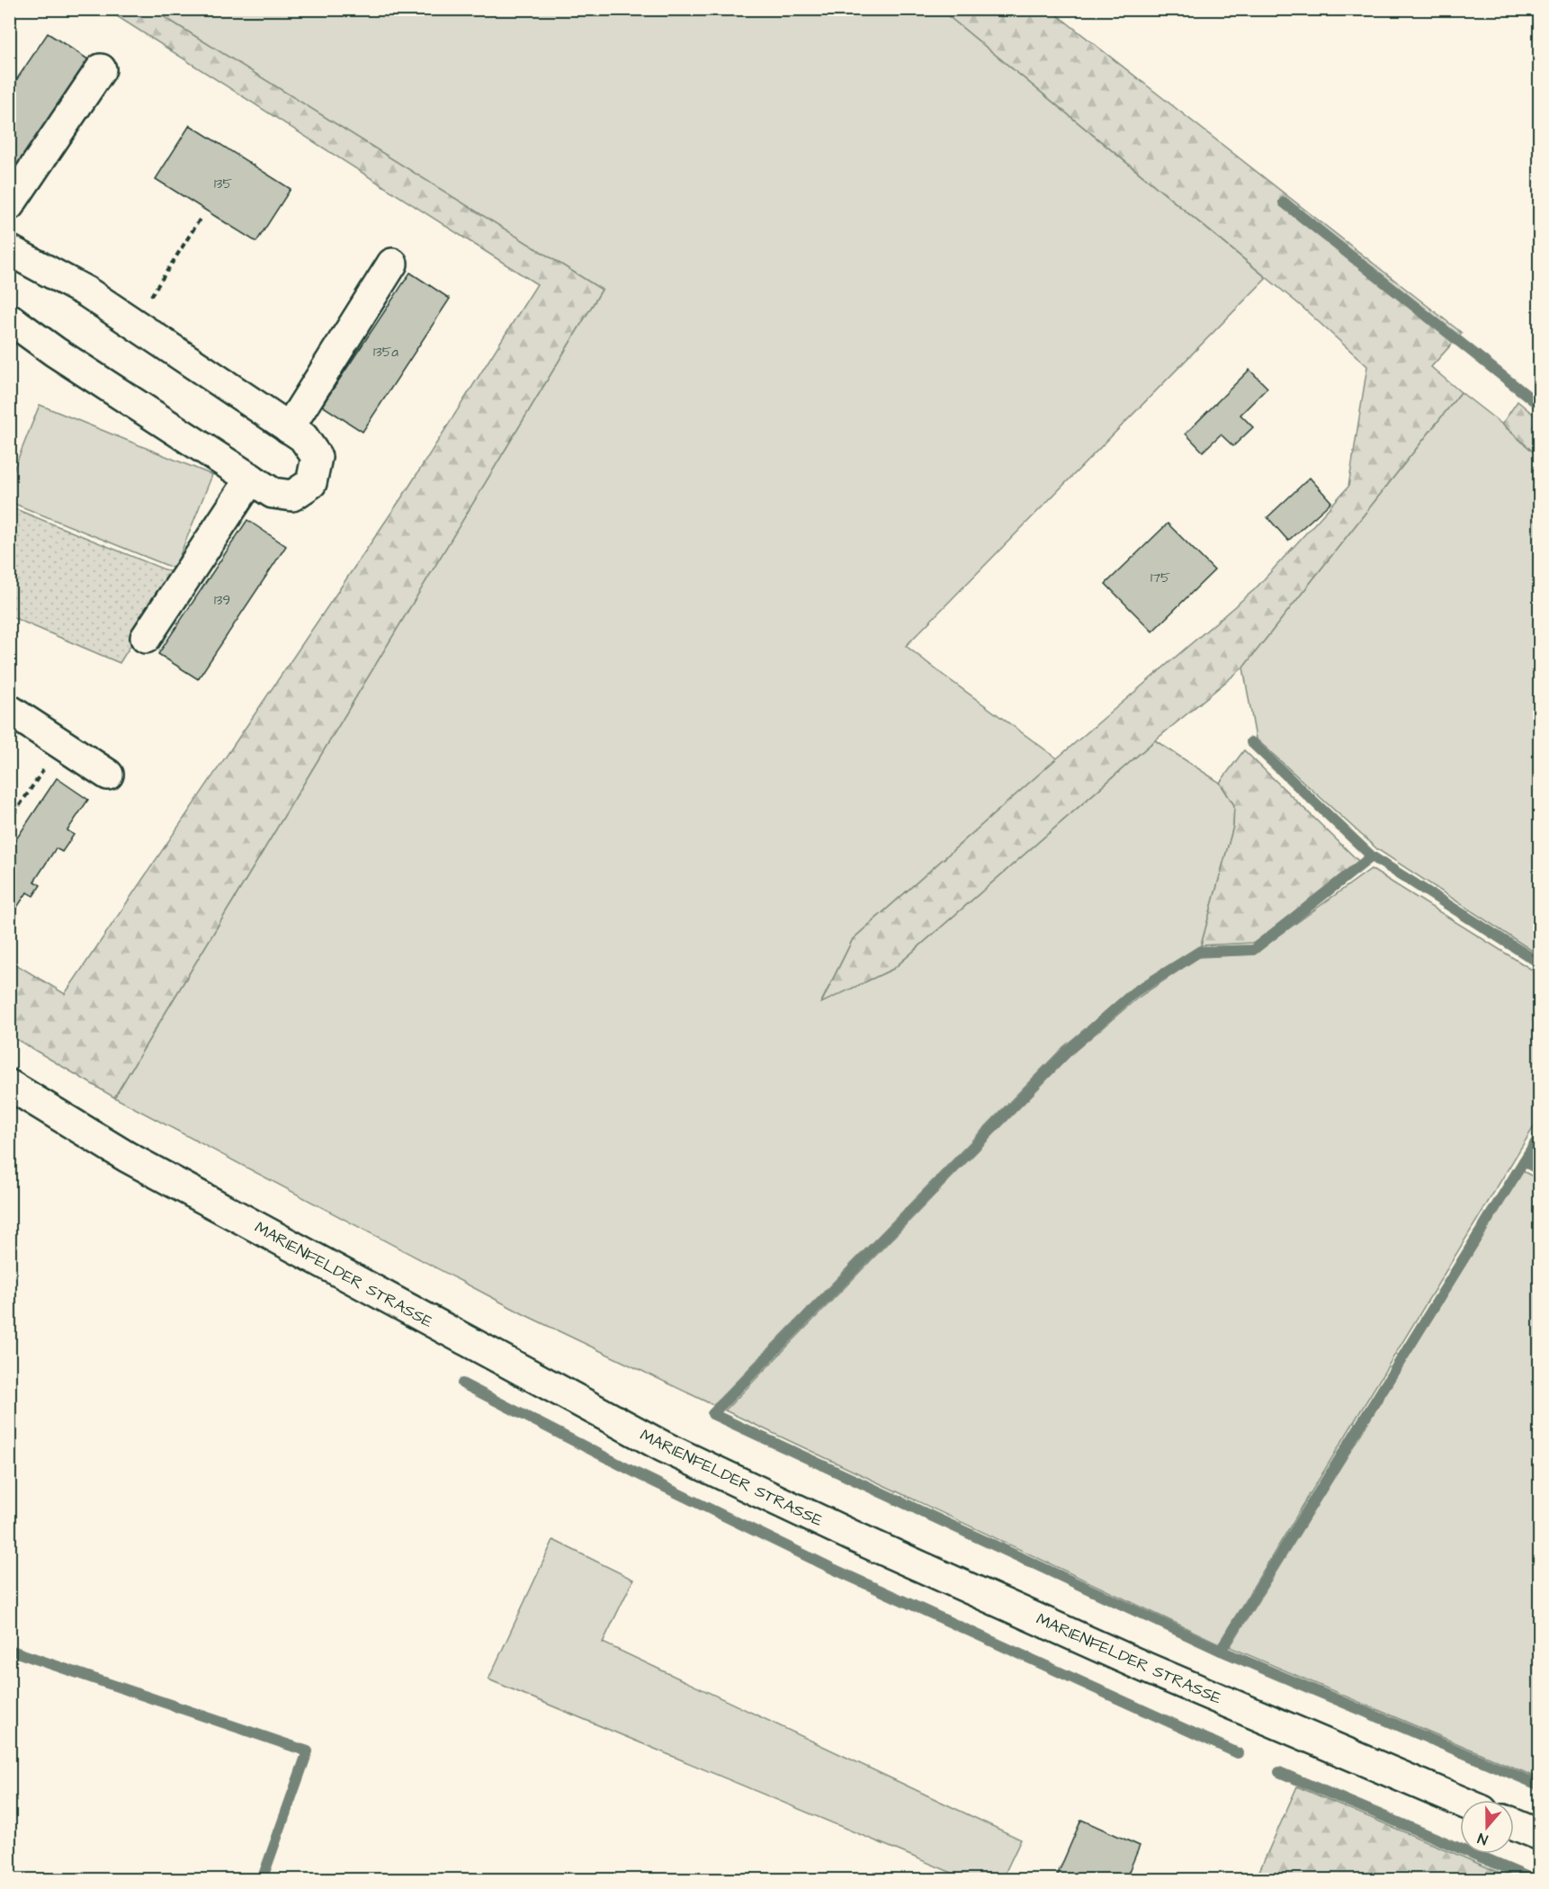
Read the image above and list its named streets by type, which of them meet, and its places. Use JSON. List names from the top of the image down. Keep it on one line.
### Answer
{"streets":{"main road":["MARIENFELDER STRASSE"]},"house_numbers":["135","135a","175","139"],"north":"bottom"}
